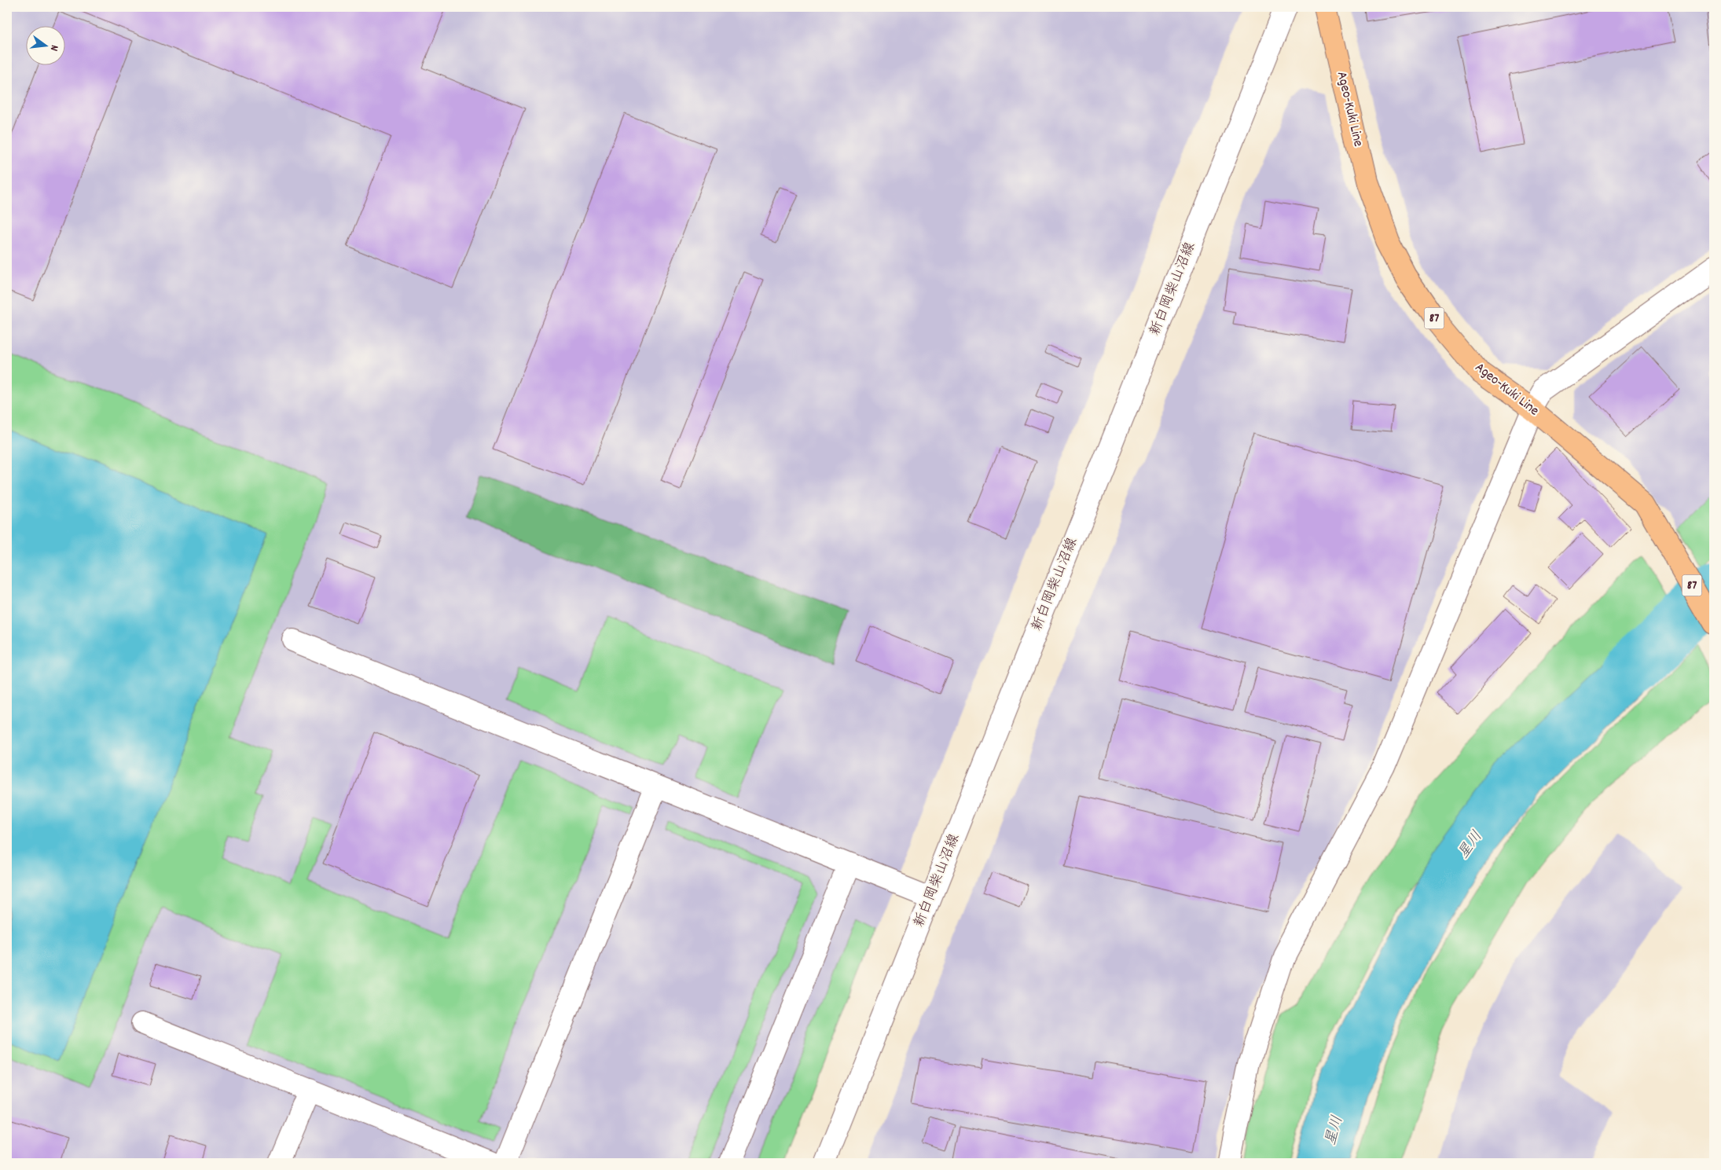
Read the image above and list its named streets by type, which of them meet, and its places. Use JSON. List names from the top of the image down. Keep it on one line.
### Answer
{"streets":{"main road":["Ageo-Kuki Line","87"],"street":["新白岡柴山沼線"]},"water":["星川"],"north":"right"}
